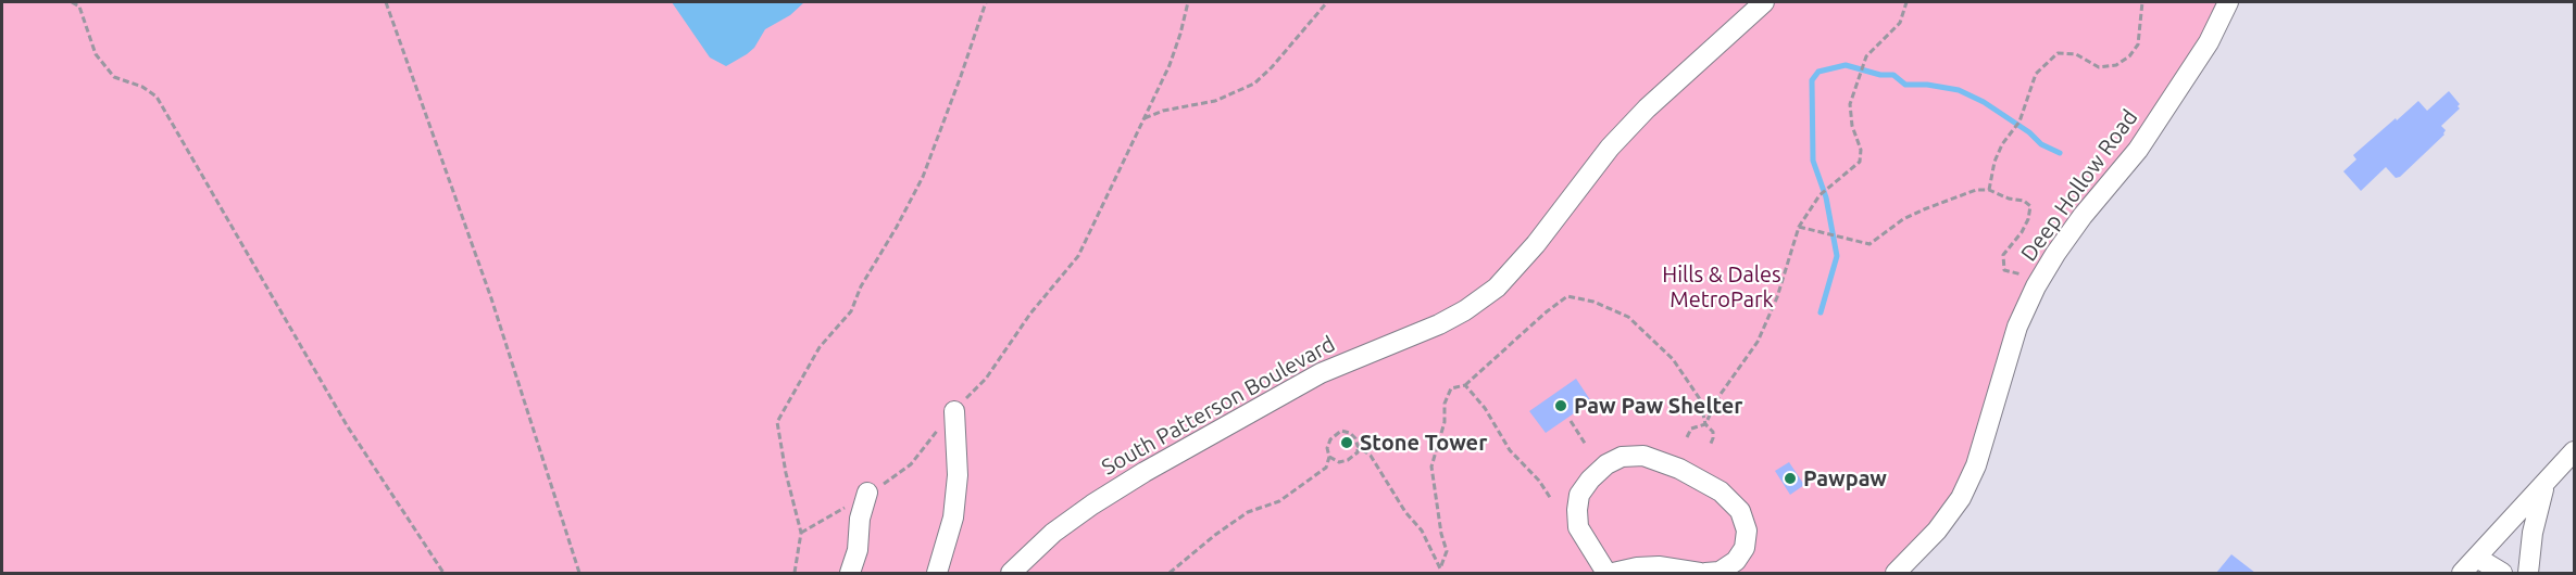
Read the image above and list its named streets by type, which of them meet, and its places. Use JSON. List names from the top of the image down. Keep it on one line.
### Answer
{"streets":{"street":["Deep Hollow Road","South Patterson Boulevard"]},"parks":["Hills & Dales MetroPark"],"places":["Paw Paw Shelter","Stone Tower","Pawpaw"]}
